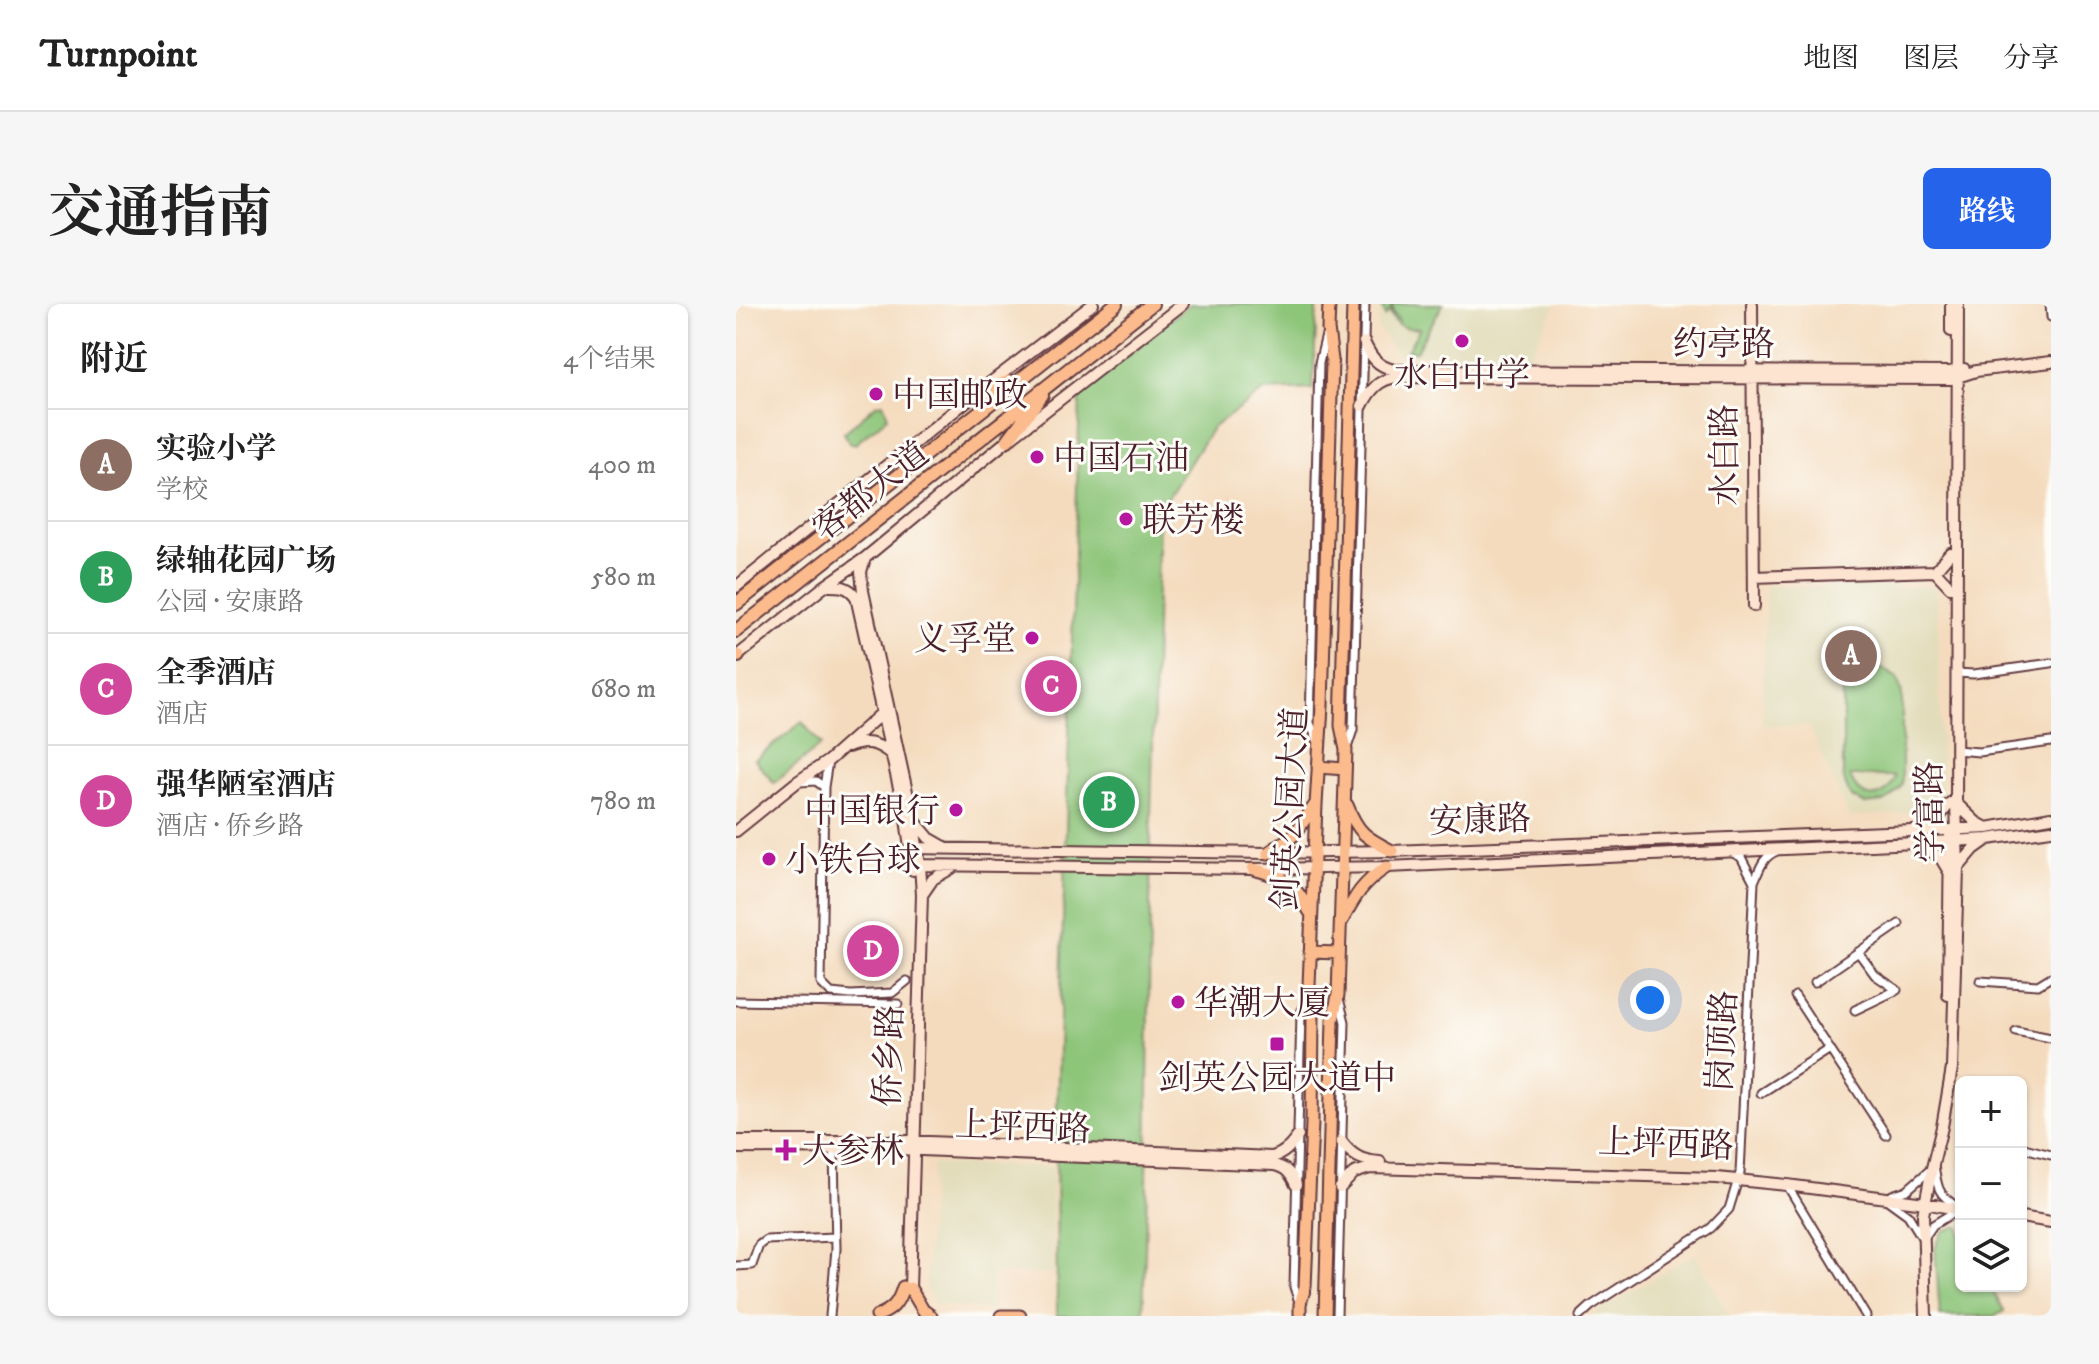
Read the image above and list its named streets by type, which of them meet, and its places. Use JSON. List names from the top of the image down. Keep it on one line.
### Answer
{"streets":{"highway":["客都大道"],"main road":["剑英公园大道"],"street":["约亭路","水白路","学富路","安康路","岗顶路","侨乡路","上坪西路"]},"crossings":[["约亭路","水白路"],["约亭路","学富路"],["剑英公园大道","安康路"],["学富路","安康路"],["学富路","上坪西路"],["安康路","侨乡路"],["岗顶路","上坪西路"],["侨乡路","上坪西路"]],"places":{"other":["水白中学","中国邮政","中国石油","联芳楼","义孚堂","中国银行","小铁台球","华潮大厦"],"transit":["剑英公园大道中"],"health":["大参林"]},"page":{"header":"Turnpoint","nav":["地图","图层","分享"],"title":"交通指南","buttons":"路线","heading":["附近","4个结果"],"list":[{"mark":"A","name":"实验小学","note":"学校","value":"400 m"},{"mark":"B","name":"绿轴花园广场","note":"公园 · 安康路","value":"580 m"},{"mark":"C","name":"全季酒店","note":"酒店","value":"680 m"},{"mark":"D","name":"强华陋室酒店","note":"酒店 · 侨乡路","value":"780 m"}],"pins":["A","C","B","D"],"map_buttons":["+","−"]}}
